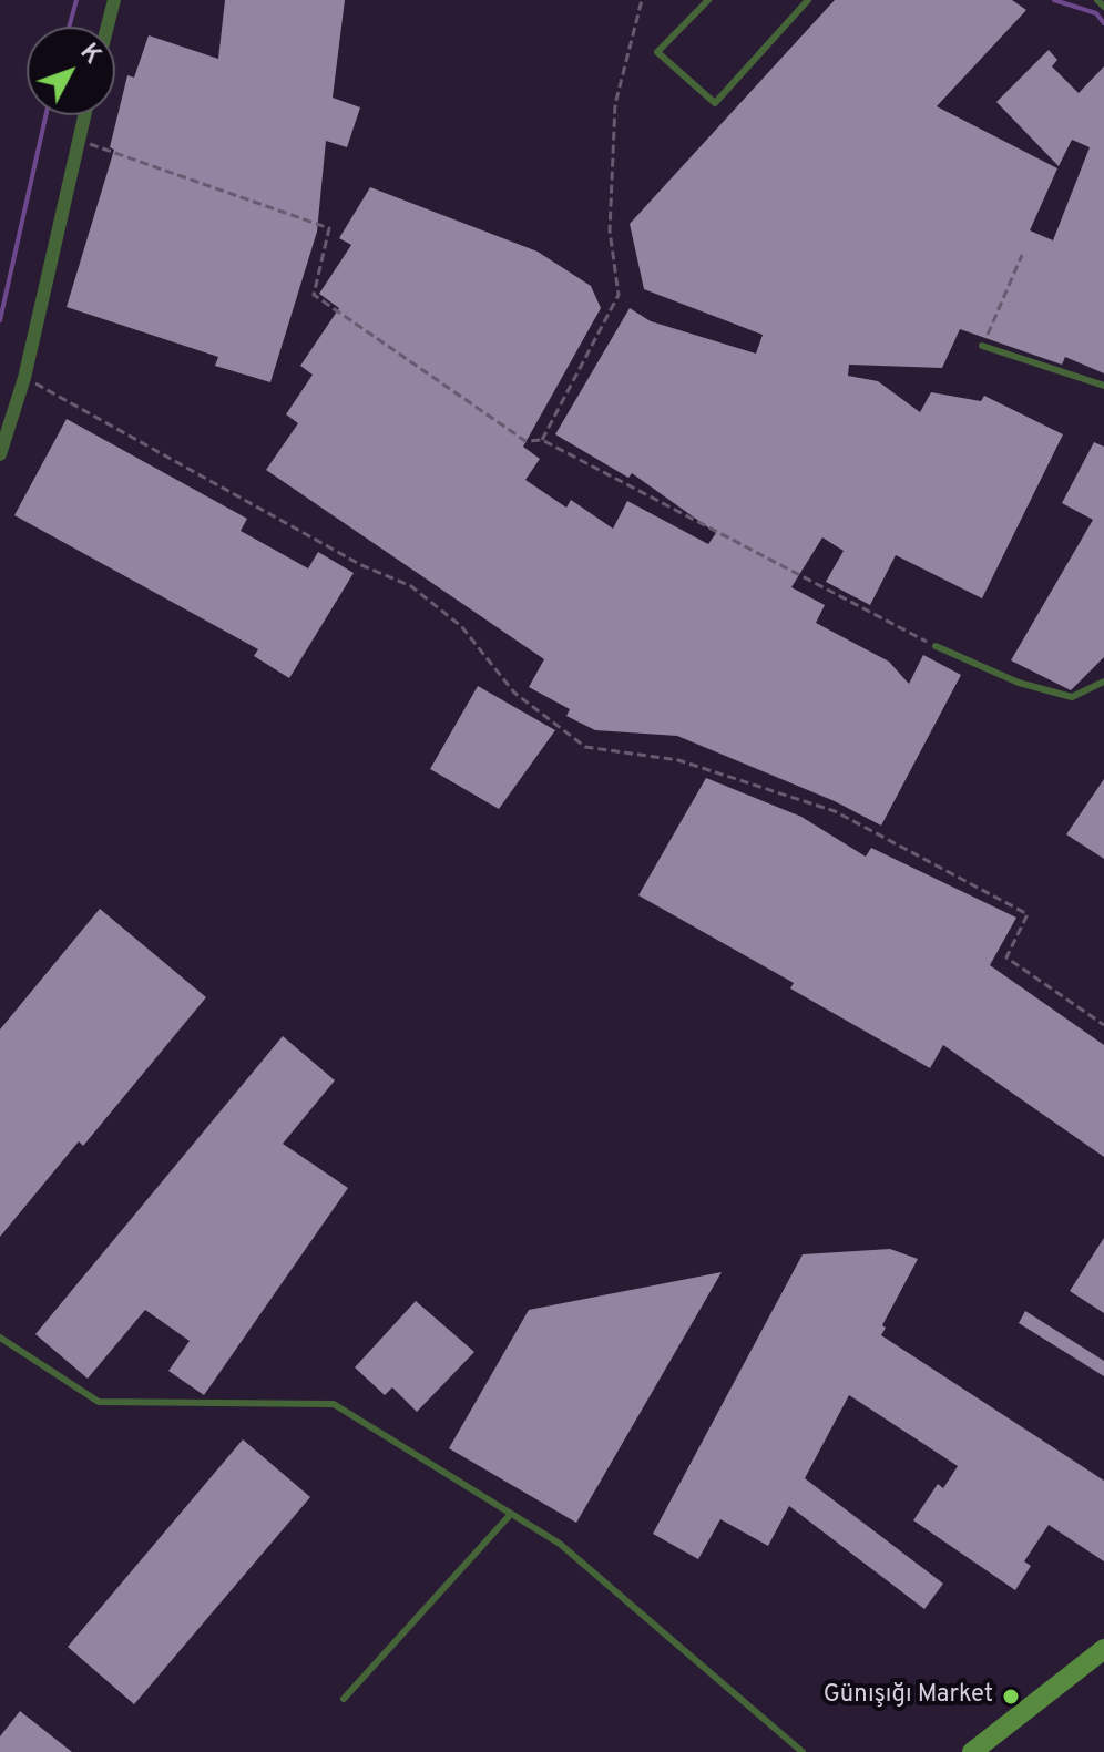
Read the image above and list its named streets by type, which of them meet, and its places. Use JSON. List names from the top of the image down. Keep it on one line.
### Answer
{"places":["Günışığı Market"],"north":"top right"}
